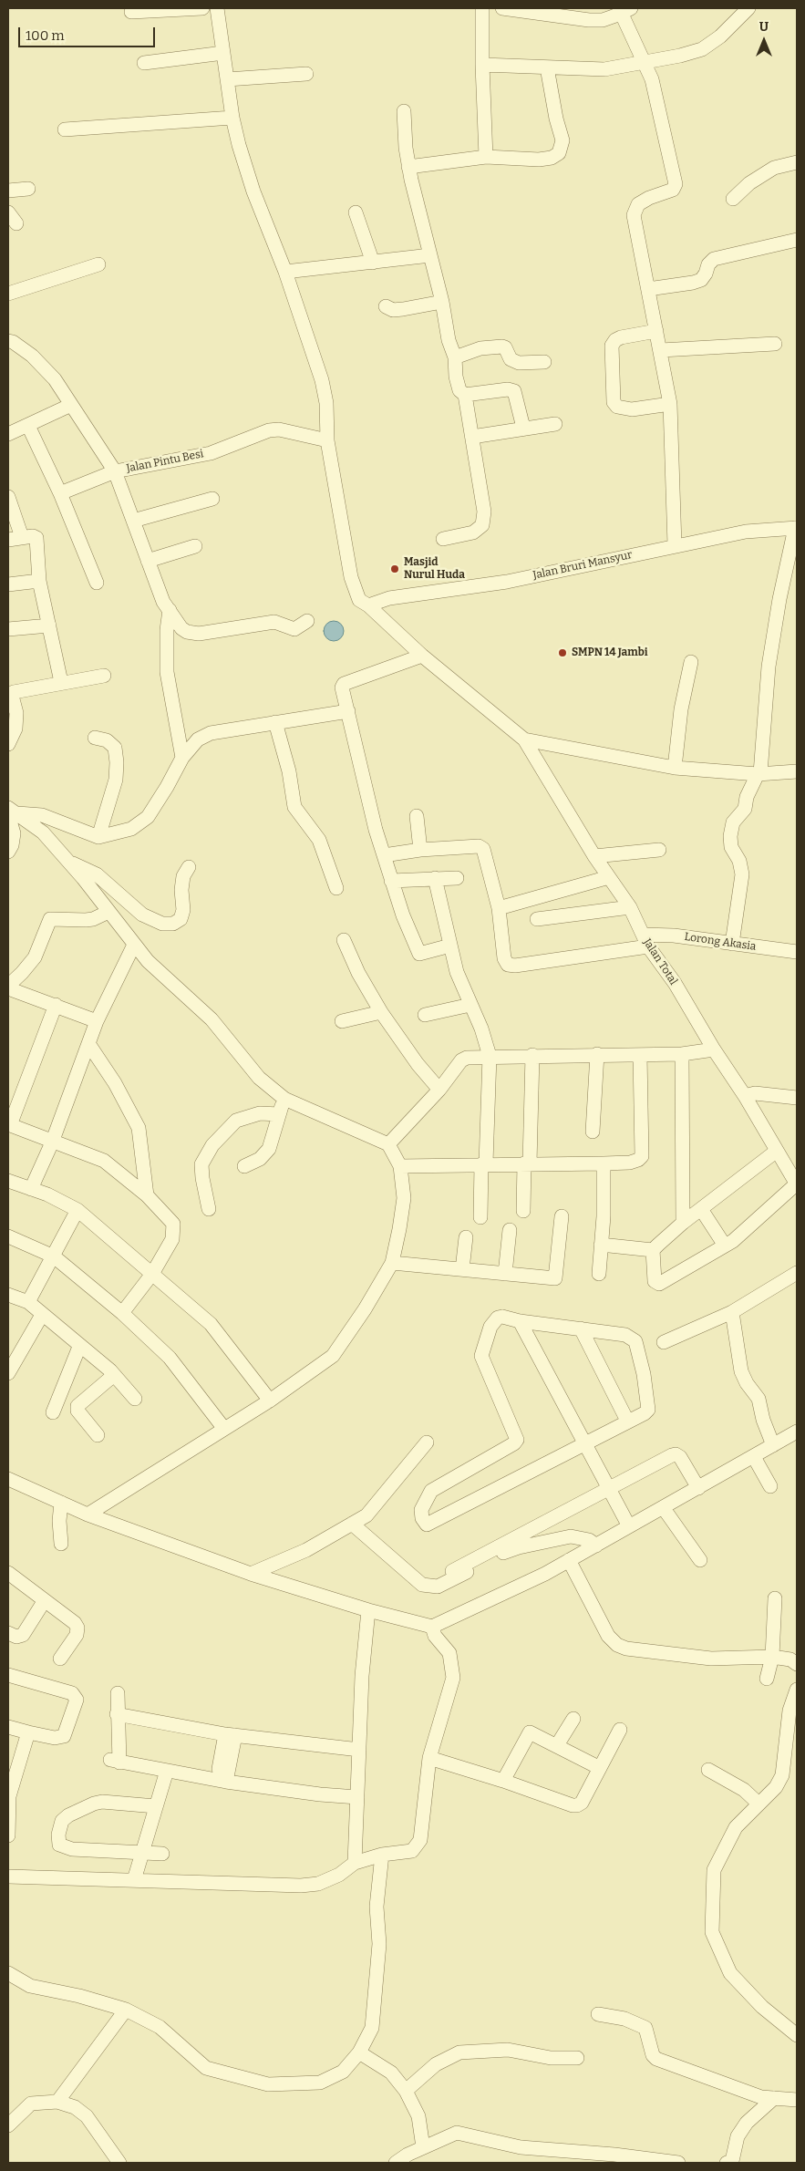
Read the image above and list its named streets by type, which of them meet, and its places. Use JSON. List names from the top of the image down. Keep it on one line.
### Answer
{"streets":{"street":["Jalan Pintu Besi","Jalan Bruri Mansyur","Lorong Akasia","Jalan Total"]},"crossings":[["Lorong Akasia","Jalan Total"]],"places":["Masjid Nurul Huda","SMPN 14 Jambi"],"scale_bar":"100 m","north":"top"}
